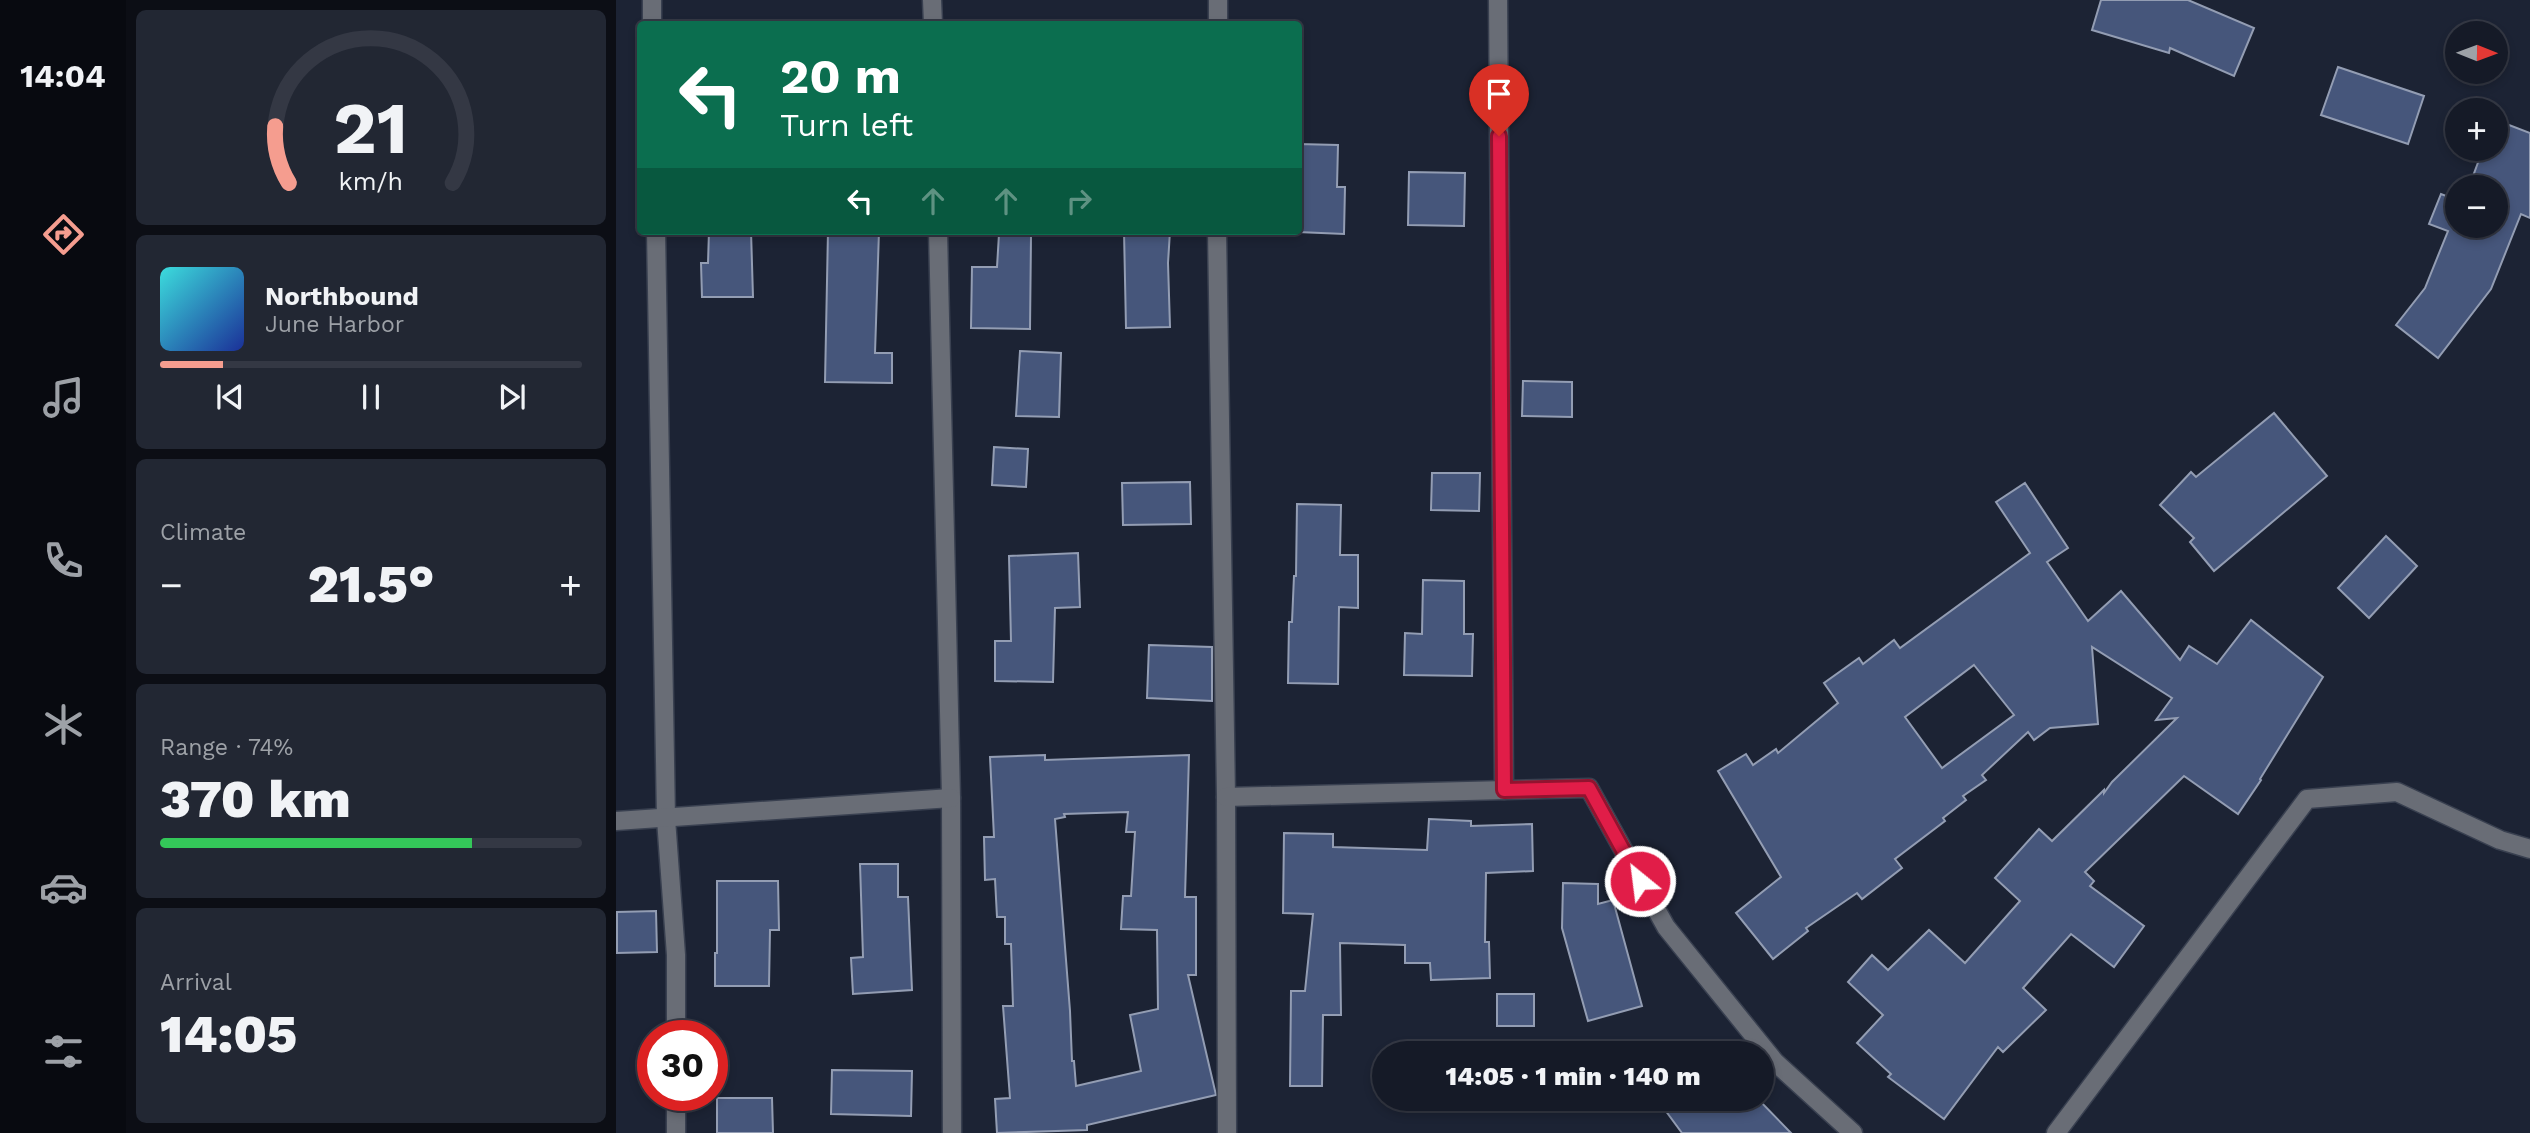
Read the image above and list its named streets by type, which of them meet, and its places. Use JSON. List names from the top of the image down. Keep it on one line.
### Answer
{"north":"right","page":{"tabs":"14:04","map_buttons":["+","−"],"turn":["20 m","Turn left"],"song":["Northbound","June Harbor"],"tile":["Climate",["Range · 74%","370 km"],["Arrival","14:05"]],"heat":["−","21.5°","+"],"limit":"30","trip":"14:05 · 1 min · 140 m","gauge":["21","km/h"]}}
